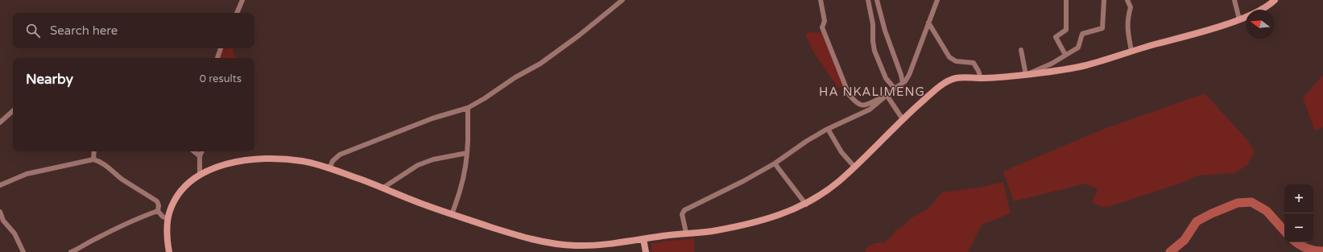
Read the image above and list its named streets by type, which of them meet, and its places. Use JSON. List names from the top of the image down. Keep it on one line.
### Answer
{"districts":["HA NKALIMENG"],"north":"left","page":{"search":"Search here","heading":["Nearby","0 results"],"map_buttons":["+","−"]}}
